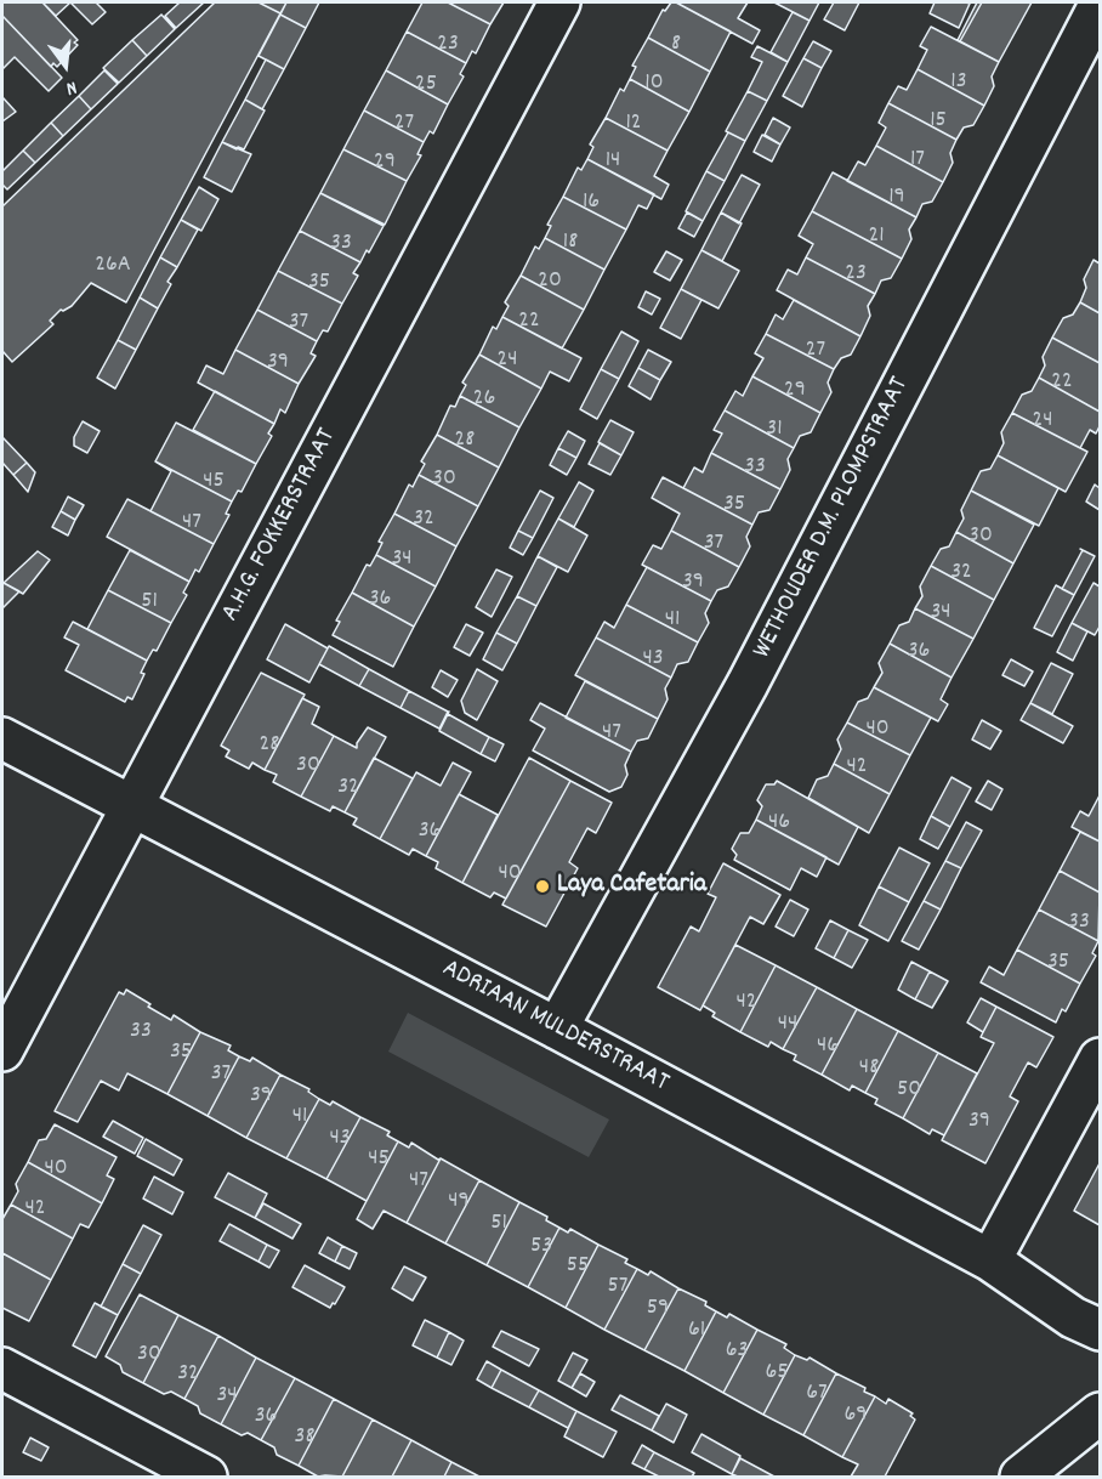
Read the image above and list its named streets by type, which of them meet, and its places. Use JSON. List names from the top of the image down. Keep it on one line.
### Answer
{"streets":{"street":["WETHOUDER D.M. PLOMPSTRAAT","A.H.G. FOKKERSTRAAT","ADRIAAN MULDERSTRAAT"]},"crossings":[["WETHOUDER D.M. PLOMPSTRAAT","ADRIAAN MULDERSTRAAT"],["A.H.G. FOKKERSTRAAT","ADRIAAN MULDERSTRAAT"]],"places":["Laya Cafetaria"],"house_numbers":["23","8","13","10","25","15","27","12","17","14","29","19","16","21","18","33","26A","23","20","35","22","37","27","24","39","22","29","26","24","31","28","33","30","45","35","32","47","30","37","34","32","39","36","51","34","41","36","43","40","47","28","30","42","32","46","36","40","33","35","42","44","33","46","35","48","37","50","39","41","39","43","45","40","47","49","42","51","53","55","57","59","61","63","30","65","32","67","34","69","36","38"],"north":"bottom"}
